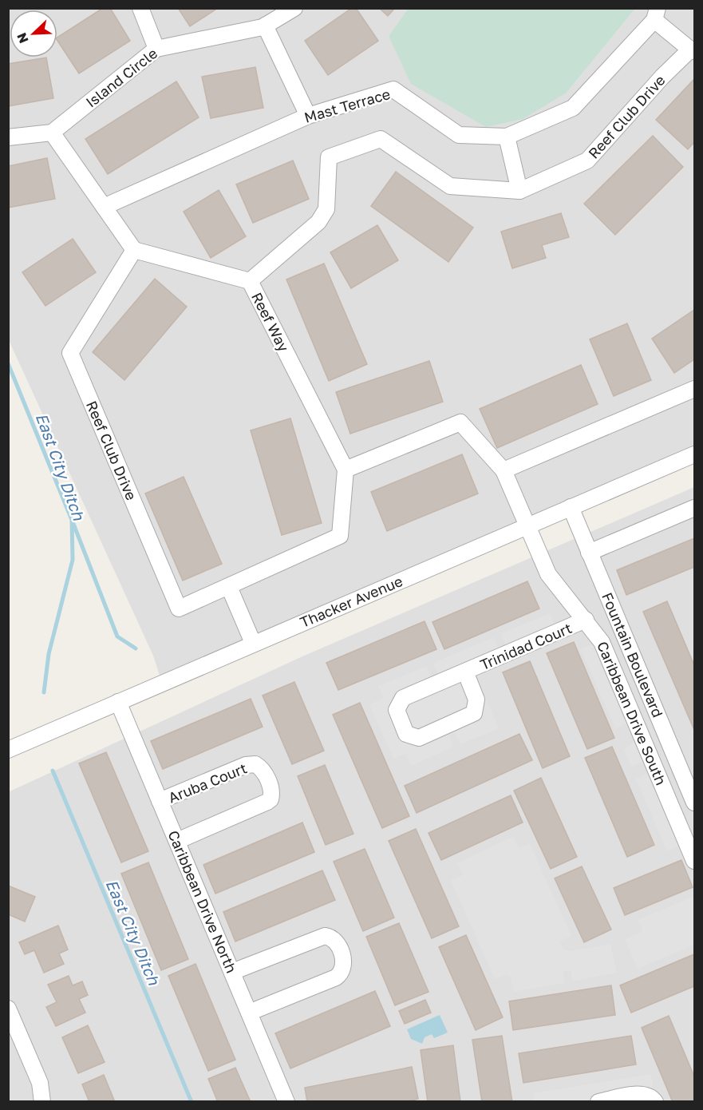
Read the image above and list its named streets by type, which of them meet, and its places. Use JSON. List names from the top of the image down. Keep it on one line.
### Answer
{"streets":{"street":["Island Circle","Mast Terrace","Reef Club Drive","Reef Way","Thacker Avenue","Trinidad Court","Fountain Boulevard","Caribbean Drive South","Aruba Court","Caribbean Drive North"]},"crossings":[["Reef Club Drive","Reef Way"],["Thacker Avenue","Fountain Boulevard"],["Thacker Avenue","Caribbean Drive South"],["Thacker Avenue","Caribbean Drive North"],["Trinidad Court","Caribbean Drive South"],["Aruba Court","Caribbean Drive North"]],"water":["East City Ditch"],"north":"bottom left"}
